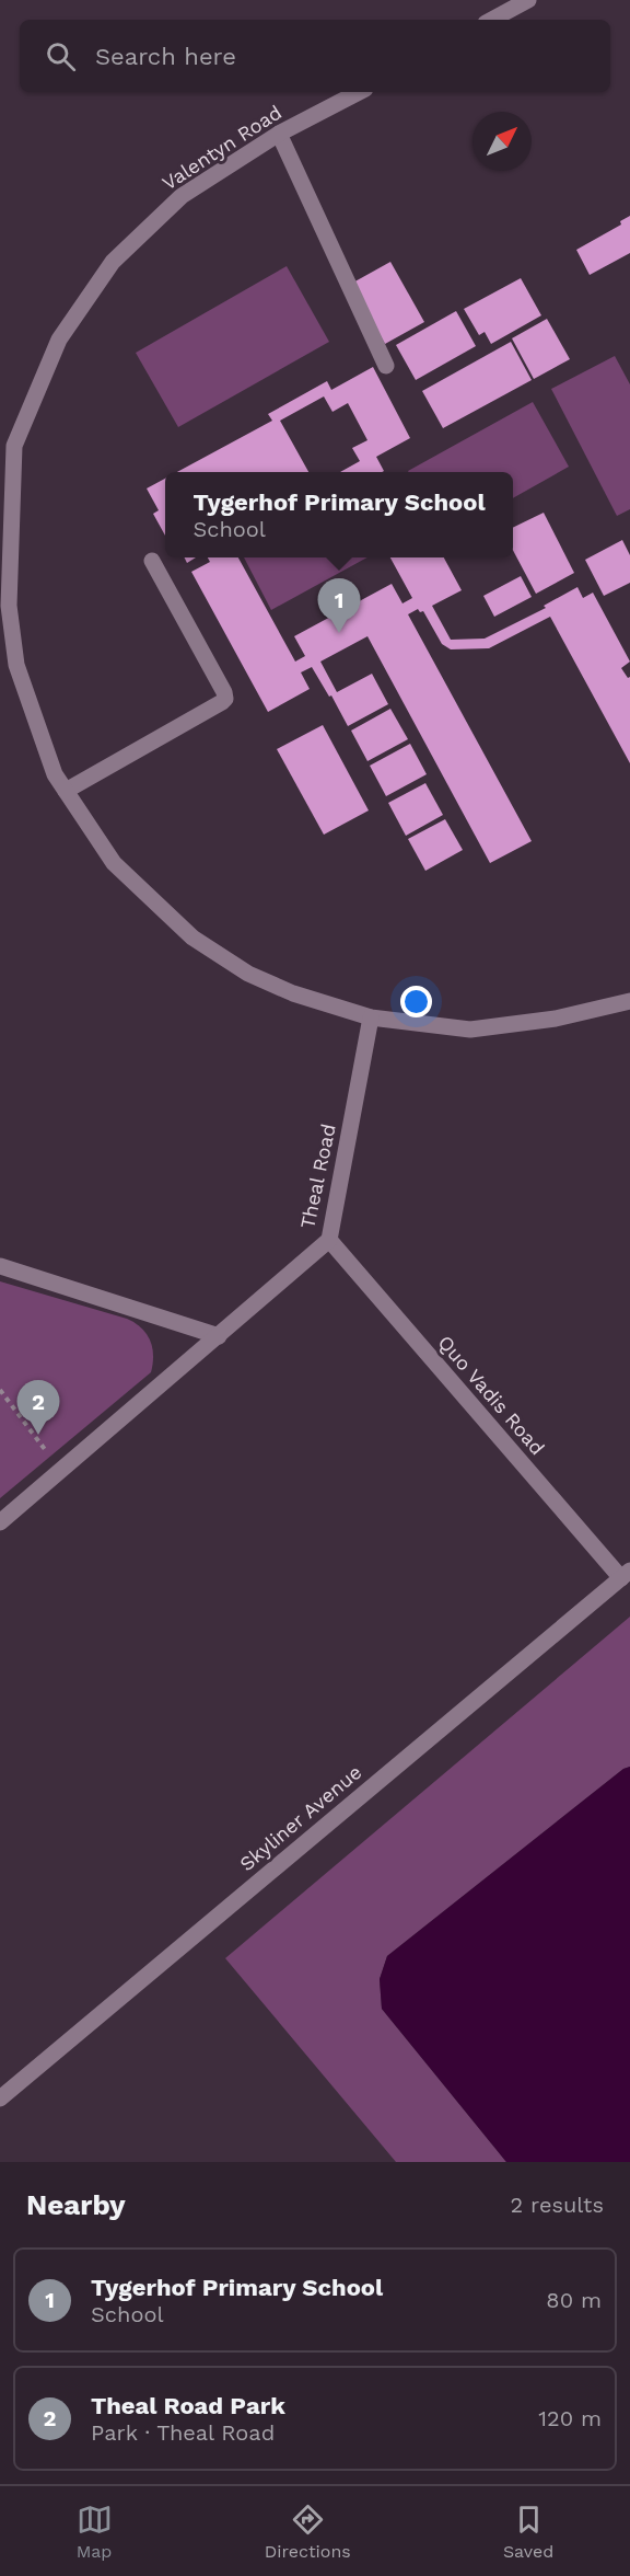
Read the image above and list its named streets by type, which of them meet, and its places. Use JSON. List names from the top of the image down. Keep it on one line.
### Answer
{"streets":{"street":["Valentyn Road","Theal Road","Quo Vadis Road","Skyliner Avenue"]},"crossings":[["Valentyn Road","Theal Road"],["Theal Road","Quo Vadis Road"],["Quo Vadis Road","Skyliner Avenue"]],"north":"top right","page":{"search":"Search here","popup":["Tygerhof Primary School","School"],"pins":["1","2"],"heading":["Nearby","2 results"],"list":[{"mark":"1","name":"Tygerhof Primary School","note":"School","value":"80 m"},{"mark":"2","name":"Theal Road Park","note":"Park · Theal Road","value":"120 m"}],"nav":["Map","Directions","Saved"]}}
